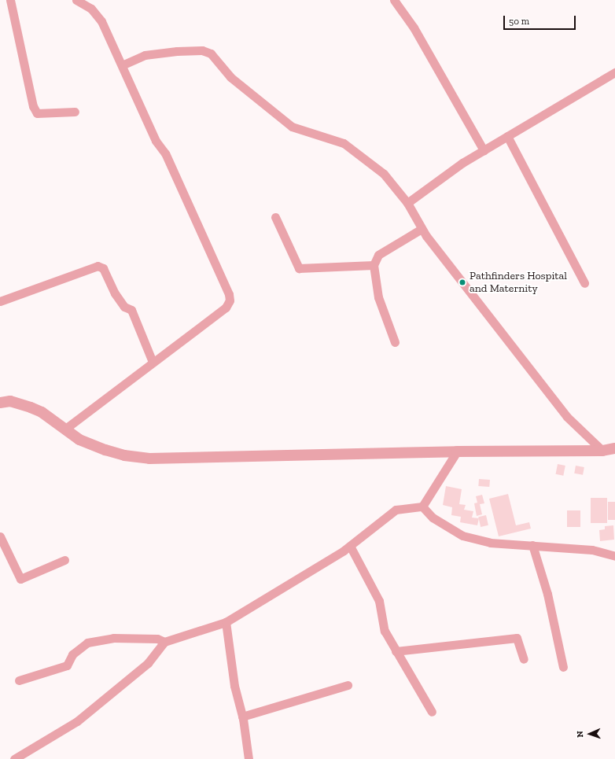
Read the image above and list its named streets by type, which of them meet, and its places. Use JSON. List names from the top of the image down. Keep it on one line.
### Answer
{"places":["Pathfinders Hospital and Maternity"],"scale_bar":"50 m","north":"left"}
